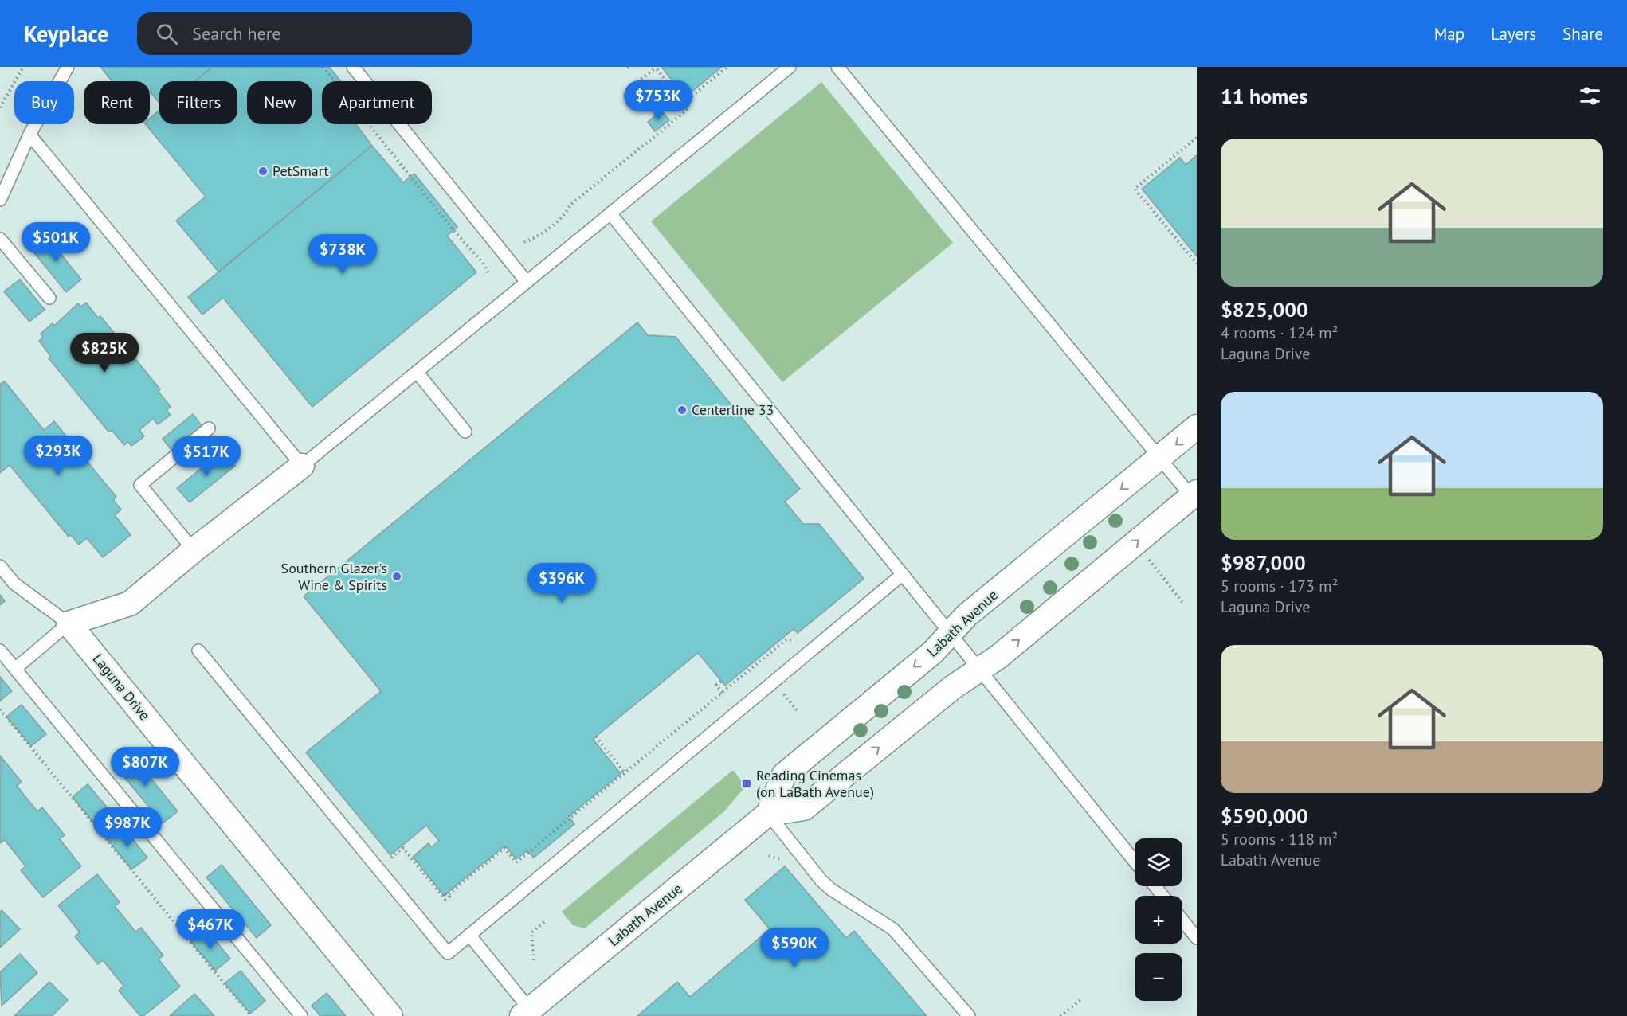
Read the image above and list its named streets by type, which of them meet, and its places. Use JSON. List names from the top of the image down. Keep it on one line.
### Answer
{"streets":{"street":["Labath Avenue","Laguna Drive"]},"places":{"other":["PetSmart","Centerline 33","Southern Glazer's Wine & Spirits"],"transit":["Reading Cinemas (on LaBath Avenue)"]},"page":{"header":"Keyplace","search":"Search here","nav":["Map","Layers","Share"],"heading":"11 homes","price":["$753K","$501K","$738K","$825K","$293K","$517K","$396K","$807K","$987K","$467K","$590K"],"chip":["Buy","Rent","Filters","New","Apartment"],"list":[{"name":"$825,000","note":"4 rooms · 124 m² · Laguna Drive"},{"name":"$987,000","note":"5 rooms · 173 m² · Laguna Drive"},{"name":"$590,000","note":"5 rooms · 118 m² · Labath Avenue"}],"map_buttons":["+","−"]}}
